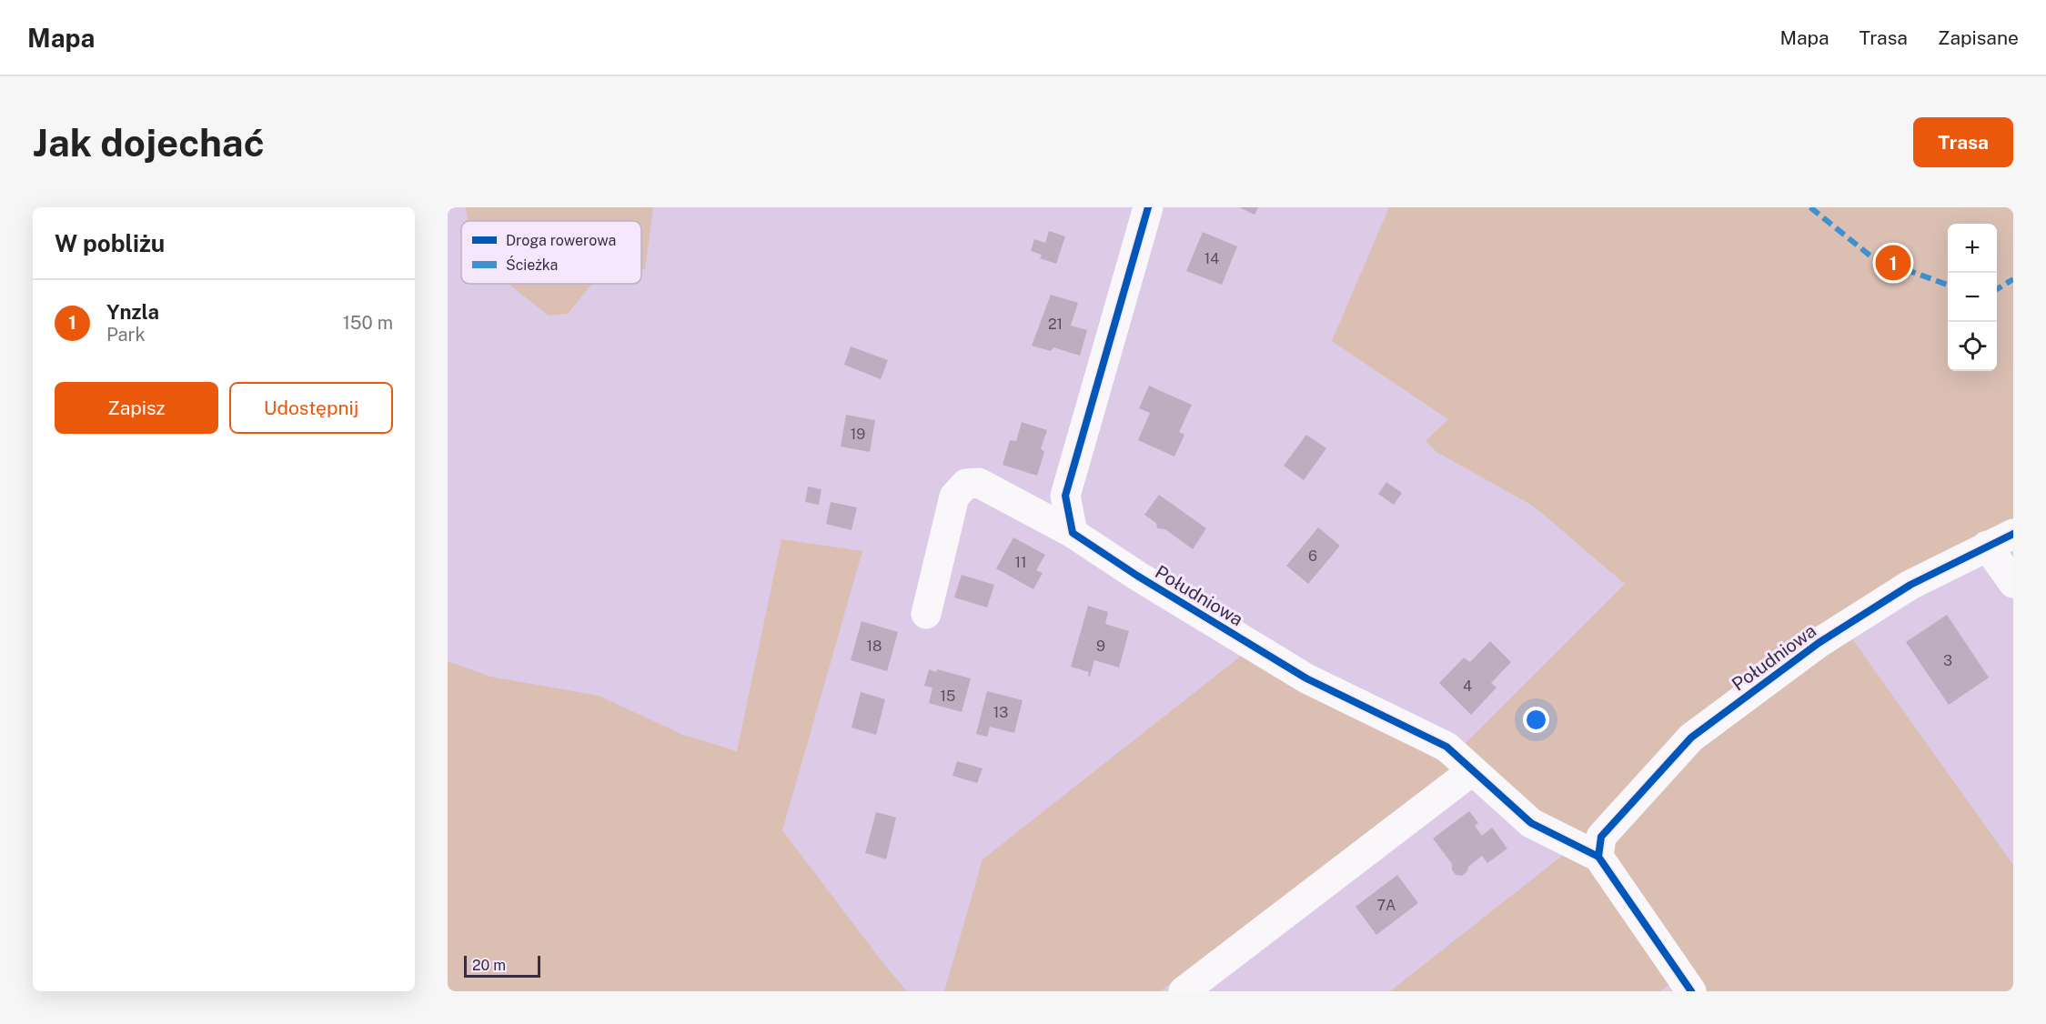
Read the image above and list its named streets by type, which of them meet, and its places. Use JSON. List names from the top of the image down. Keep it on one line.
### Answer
{"streets":{"street":["Południowa"]},"house_numbers":["14","21","19","6","11","18","9","3","4","15","13","7A"],"legend":["Droga rowerowa","Ścieżka"],"scale_bar":"20 m","page":{"header":"Mapa","nav":["Mapa","Trasa","Zapisane"],"buttons":["Trasa",["Zapisz","Udostępnij"]],"title":"Jak dojechać","heading":"W pobliżu","map_buttons":["+","−"],"pins":"1","list":[{"mark":"1","name":"Ynzla","note":"Park","value":"150 m"}],"scale":"20 m"}}
